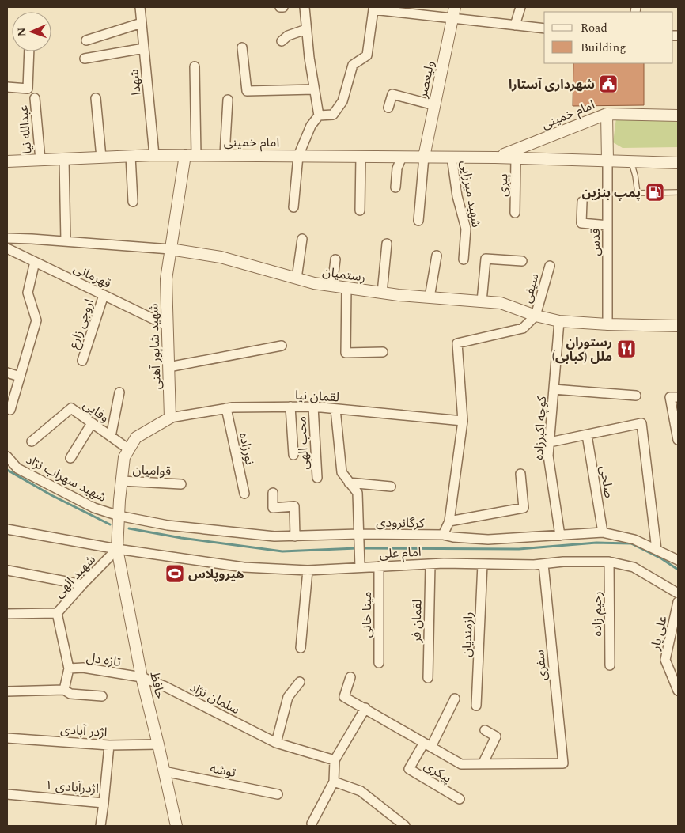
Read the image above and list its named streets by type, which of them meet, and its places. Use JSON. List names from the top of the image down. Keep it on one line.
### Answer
{"streets":{"street":["ولیعصر","شهدا","امام خمینی","عبدالله نیا","پیری","شهید میرزایی","قدس","رستمیان","قهرمانی","سیفی","اروجی زارع","شهید شاپور آهنی","لقمان نیا","وفایی","کوچه اکبرزاده","محب الهی","نورزاده","قوامیان","شهید سهراب نژاد","صلحی","کرگانرودی","امام علی","شهید الهی","رحیم زاده","مینا خانی","لقمان فر","علی یار","رازمندیان","تازه دل","سفری","حافظ","سلمان نژاد","اژدر آبادی","توشه","پیکری","اژدرآبادی ۱"]},"crossings":[["ولیعصر","امام خمینی"],["شهدا","امام خمینی"],["امام خمینی","عبدالله نیا"],["امام خمینی","پیری"],["امام خمینی","شهید میرزایی"],["امام خمینی","قدس"],["امام خمینی","شهید شاپور آهنی"],["قدس","رستمیان"],["رستمیان","سیفی"],["رستمیان","شهید شاپور آهنی"],["رستمیان","کوچه اکبرزاده"],["قهرمانی","اروجی زارع"],["قهرمانی","شهید شاپور آهنی"],["شهید شاپور آهنی","لقمان نیا"],["لقمان نیا","محب الهی"],["لقمان نیا","نورزاده"],["کوچه اکبرزاده","کرگانرودی"],["شهید سهراب نژاد","کرگانرودی"],["شهید سهراب نژاد","حافظ"],["صلحی","کرگانرودی"],["کرگانرودی","حافظ"],["امام علی","شهید الهی"],["امام علی","رحیم زاده"],["امام علی","مینا خانی"],["امام علی","لقمان فر"],["امام علی","رازمندیان"],["امام علی","سفری"],["امام علی","حافظ"],["شهید الهی","تازه دل"],["شهید الهی","حافظ"],["تازه دل","حافظ"],["تازه دل","سلمان نژاد"],["حافظ","سلمان نژاد"],["حافظ","اژدر آبادی"],["حافظ","توشه"],["اژدر آبادی","اژدرآبادی ۱"]],"places":{"public building":["شهرداری آستارا"],"fuel station":["پمپ بنزین"],"restaurant":["رستوران ملل (کبابی)"],"sports":["هیروپلاس"]},"legend":["Road","Building"],"north":"left"}
